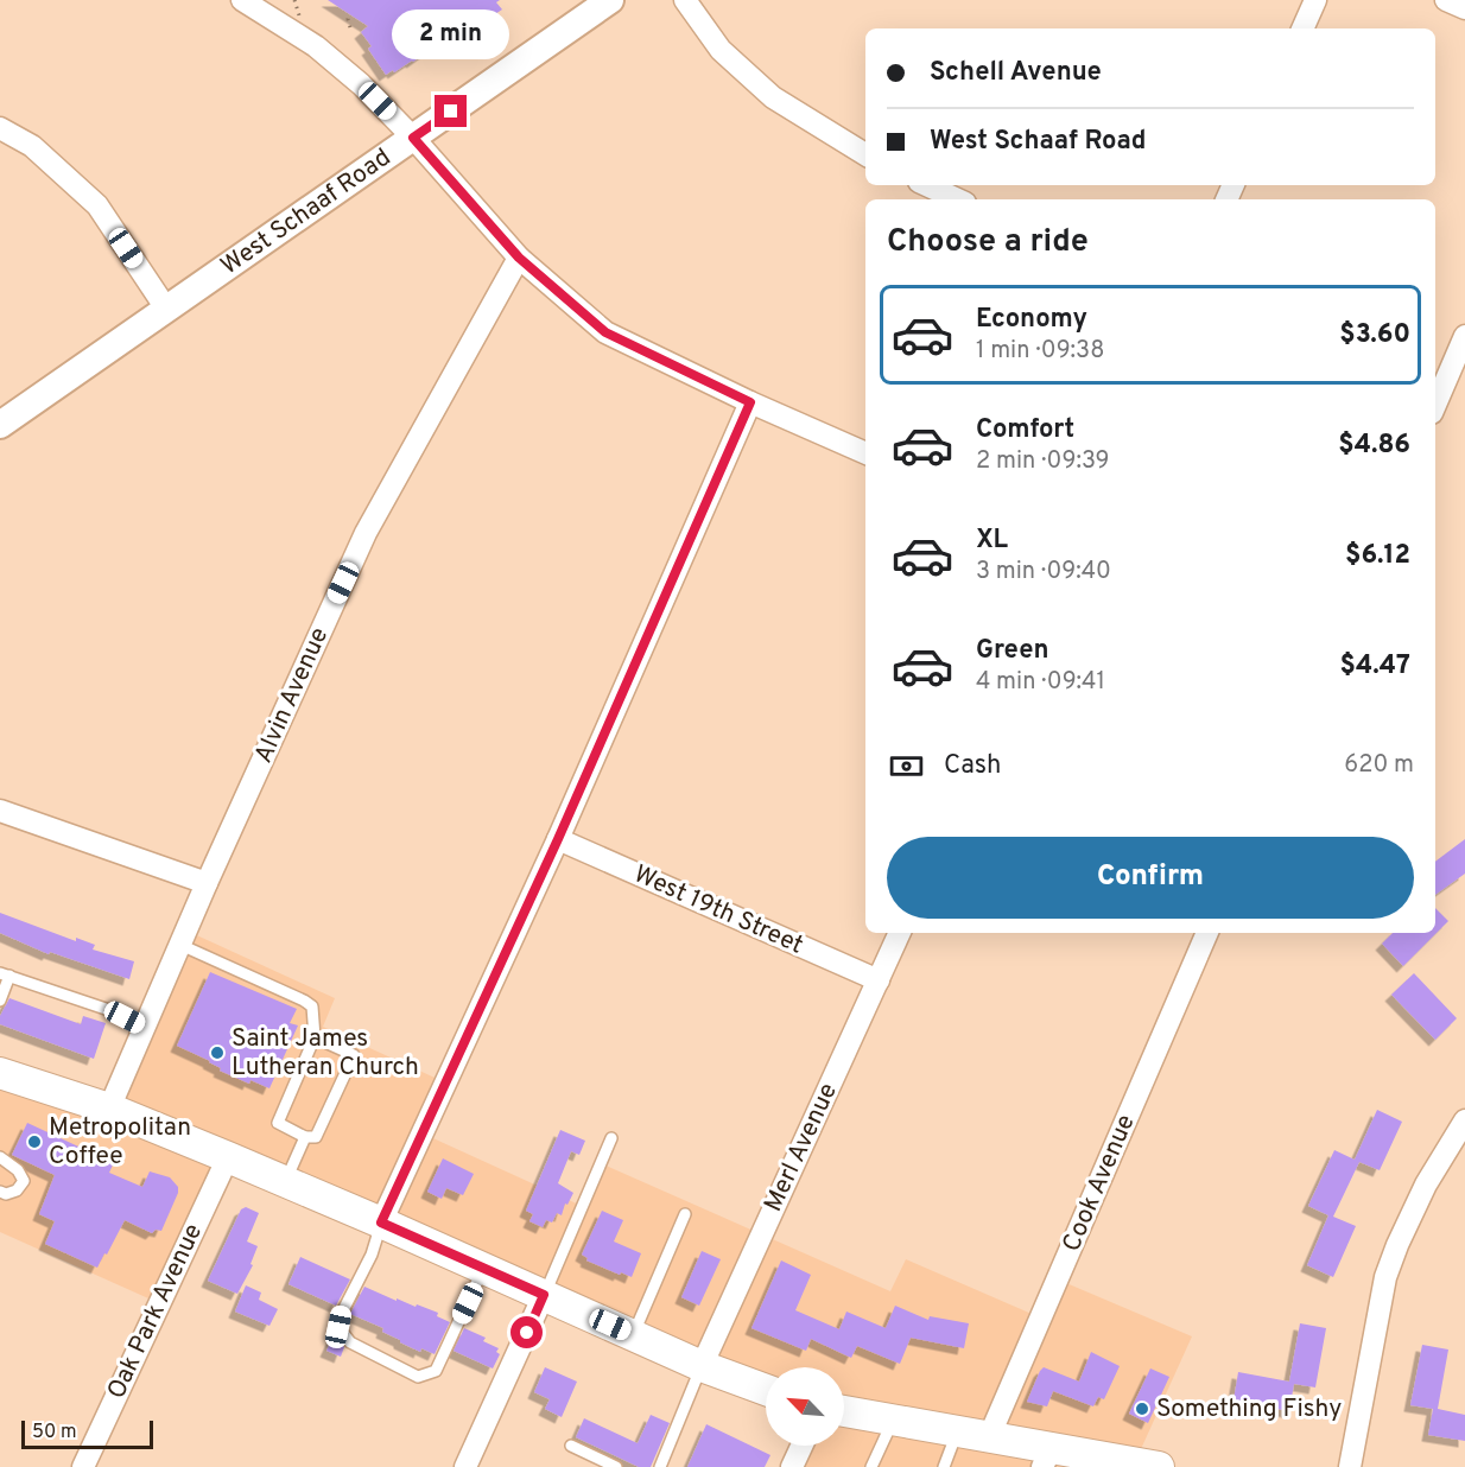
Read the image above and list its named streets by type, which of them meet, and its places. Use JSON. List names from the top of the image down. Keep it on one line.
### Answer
{"streets":{"street":["West Schaaf Road","Alvin Avenue","West 19th Street","Merl Avenue","Cook Avenue","Oak Park Avenue"]},"crossings":[["West 19th Street","Merl Avenue"]],"places":["Saint James Lutheran Church","Metropolitan Coffee","Something Fishy"],"scale_bar":"50 m","north":"top left","page":{"bubble":"2 min","banner":["Schell Avenue","West Schaaf Road"],"heading":"Choose a ride","list":[{"name":"Economy","note":"1 min · 09:38","value":"$3.60"},{"name":"Comfort","note":"2 min · 09:39","value":"$4.86"},{"name":"XL","note":"3 min · 09:40","value":"$6.12"},{"name":"Green","note":"4 min · 09:41","value":"$4.47"}],"pay":["Cash","620 m"],"buttons":"Confirm","scale":"50 m"}}
